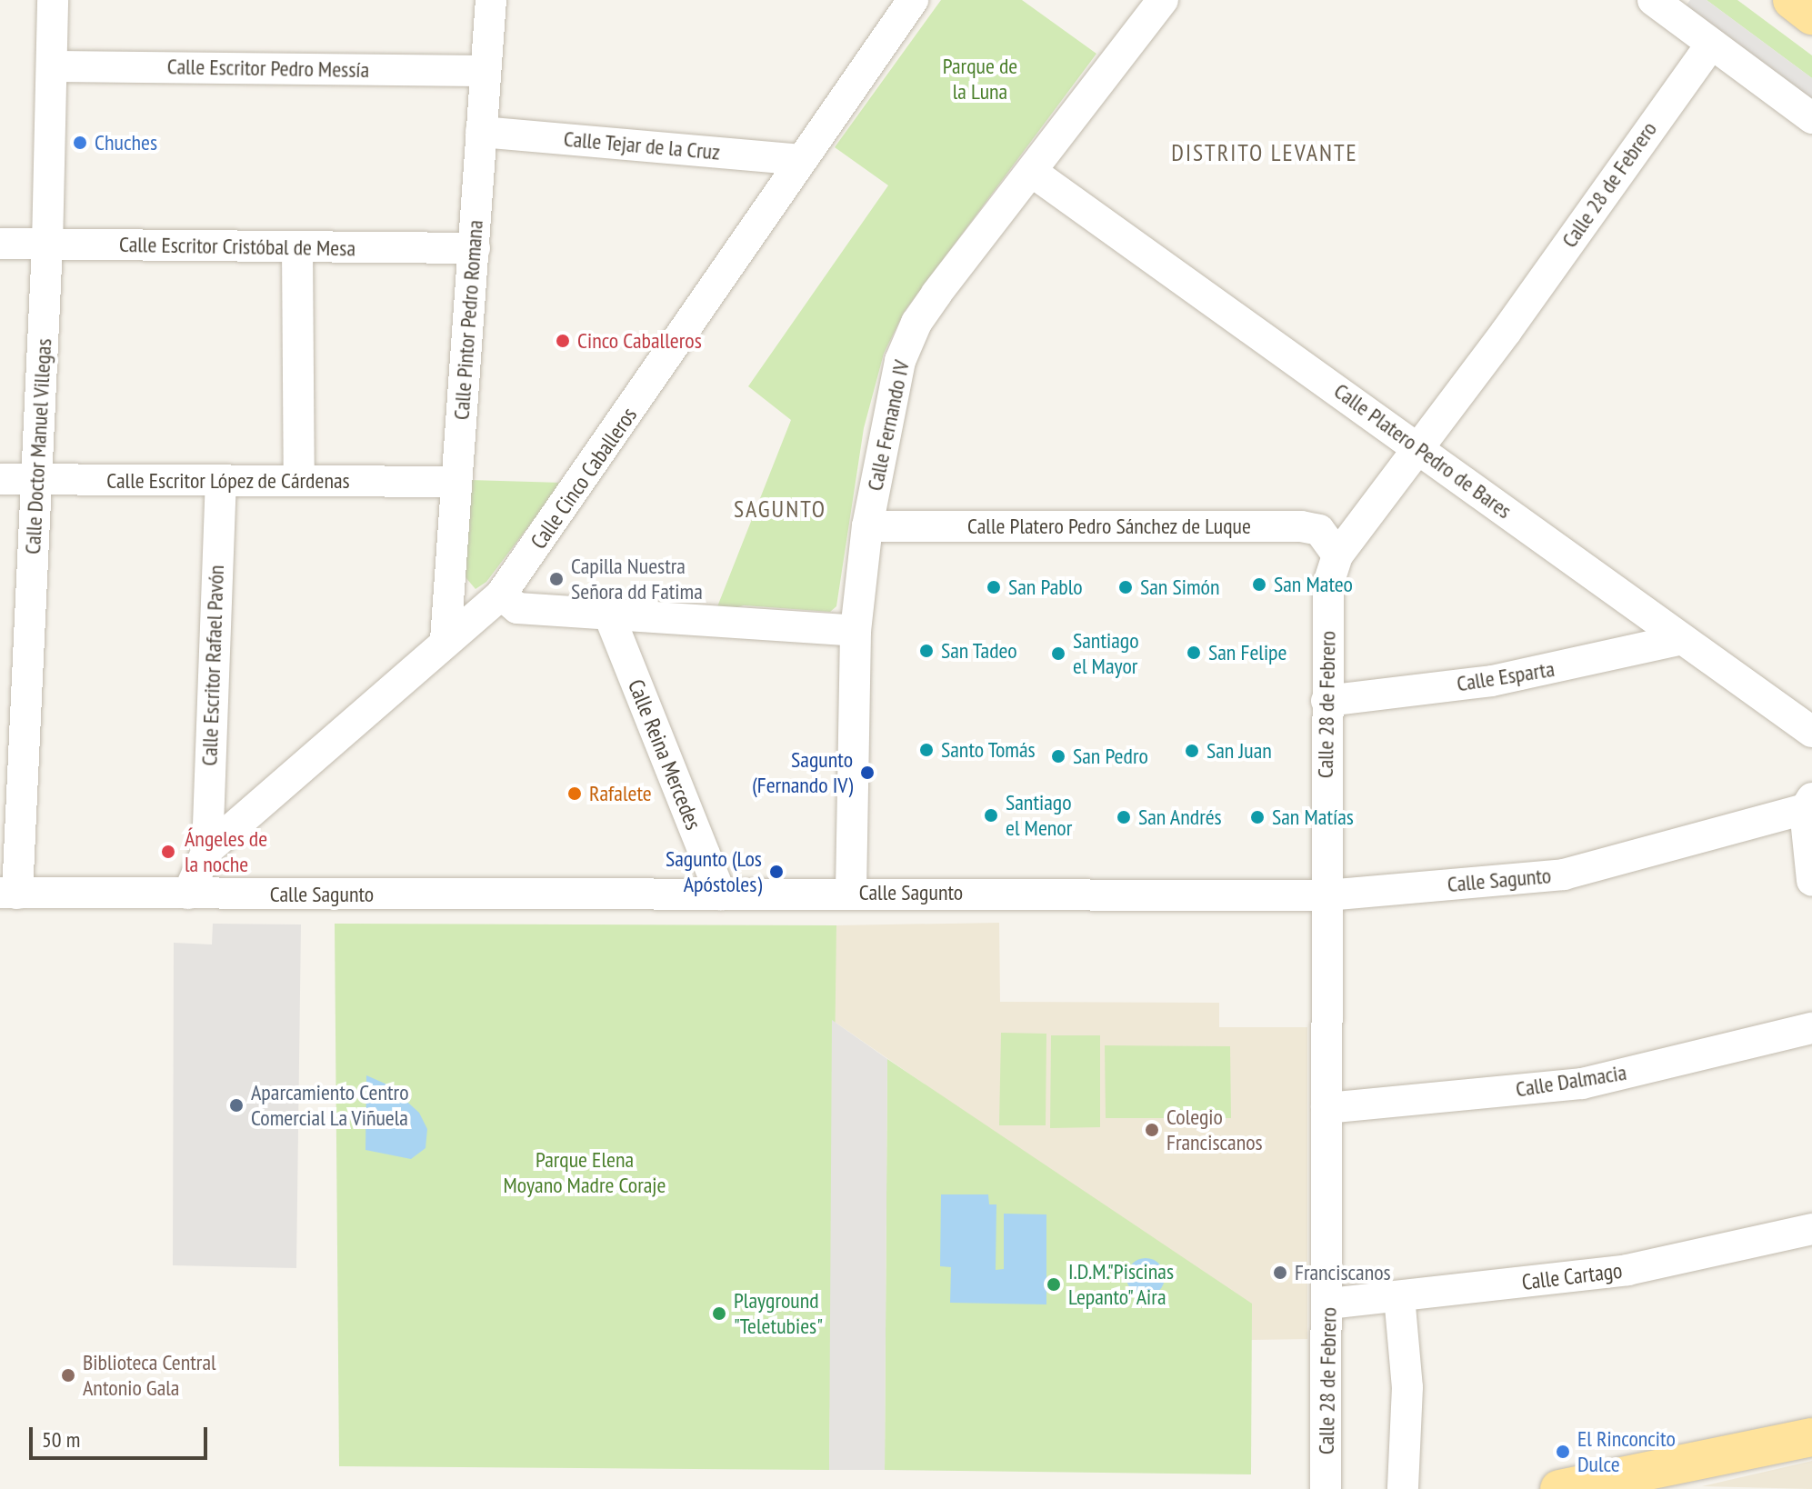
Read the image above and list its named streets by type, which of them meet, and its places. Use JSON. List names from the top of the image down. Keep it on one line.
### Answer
{"streets":{"street":["Calle Escritor Pedro Messía","Calle Tejar de la Cruz","Calle 28 de Febrero","Calle Escritor Cristóbal de Mesa","Calle Pintor Pedro Romana","Calle Fernando IV","Calle Doctor Manuel Villegas","Calle Platero Pedro de Bares","Calle Cinco Caballeros","Calle Escritor López de Cárdenas","Calle Platero Pedro Sánchez de Luque","Calle Escritor Rafael Pavón","Calle Esparta","Calle Reina Mercedes","Calle Sagunto","Calle Dalmacia","Calle Cartago"]},"crossings":[["Calle Escritor Pedro Messía","Calle Pintor Pedro Romana"],["Calle Escritor Pedro Messía","Calle Doctor Manuel Villegas"],["Calle Tejar de la Cruz","Calle Pintor Pedro Romana"],["Calle Tejar de la Cruz","Calle Cinco Caballeros"],["Calle 28 de Febrero","Calle Platero Pedro de Bares"],["Calle 28 de Febrero","Calle Platero Pedro Sánchez de Luque"],["Calle 28 de Febrero","Calle Esparta"],["Calle 28 de Febrero","Calle Sagunto"],["Calle 28 de Febrero","Calle Dalmacia"],["Calle 28 de Febrero","Calle Cartago"],["Calle Escritor Cristóbal de Mesa","Calle Pintor Pedro Romana"],["Calle Escritor Cristóbal de Mesa","Calle Doctor Manuel Villegas"],["Calle Pintor Pedro Romana","Calle Cinco Caballeros"],["Calle Pintor Pedro Romana","Calle Escritor López de Cárdenas"],["Calle Fernando IV","Calle Platero Pedro de Bares"],["Calle Fernando IV","Calle Platero Pedro Sánchez de Luque"],["Calle Fernando IV","Calle Sagunto"],["Calle Doctor Manuel Villegas","Calle Escritor López de Cárdenas"],["Calle Doctor Manuel Villegas","Calle Sagunto"],["Calle Platero Pedro de Bares","Calle Esparta"],["Calle Cinco Caballeros","Calle Escritor Rafael Pavón"],["Calle Cinco Caballeros","Calle Sagunto"],["Calle Escritor López de Cárdenas","Calle Escritor Rafael Pavón"],["Calle Reina Mercedes","Calle Sagunto"]],"districts":["DISTRITO LEVANTE","SAGUNTO"],"parks":["Parque de la Luna","Parque Elena Moyano Madre Coraje"],"places":["Chuches","Cinco Caballeros","Capilla Nuestra Señora dd Fatima","San Mateo","San Pablo","San Simón","San Tadeo","San Felipe","Santiago el Mayor","Santo Tomás","San Juan","San Pedro","Sagunto (Fernando IV)","Rafalete","Santiago el Menor","San Andrés","San Matías","Ángeles de la noche","Sagunto (Los Apóstoles)","Aparcamiento Centro Comercial La Viñuela","Colegio Franciscanos","Franciscanos","I.D.M.\"Piscinas Lepanto\" Aira","Playground \"Teletubies\"","Biblioteca Central Antonio Gala","El Rinconcito Dulce"],"scale_bar":"50 m"}
